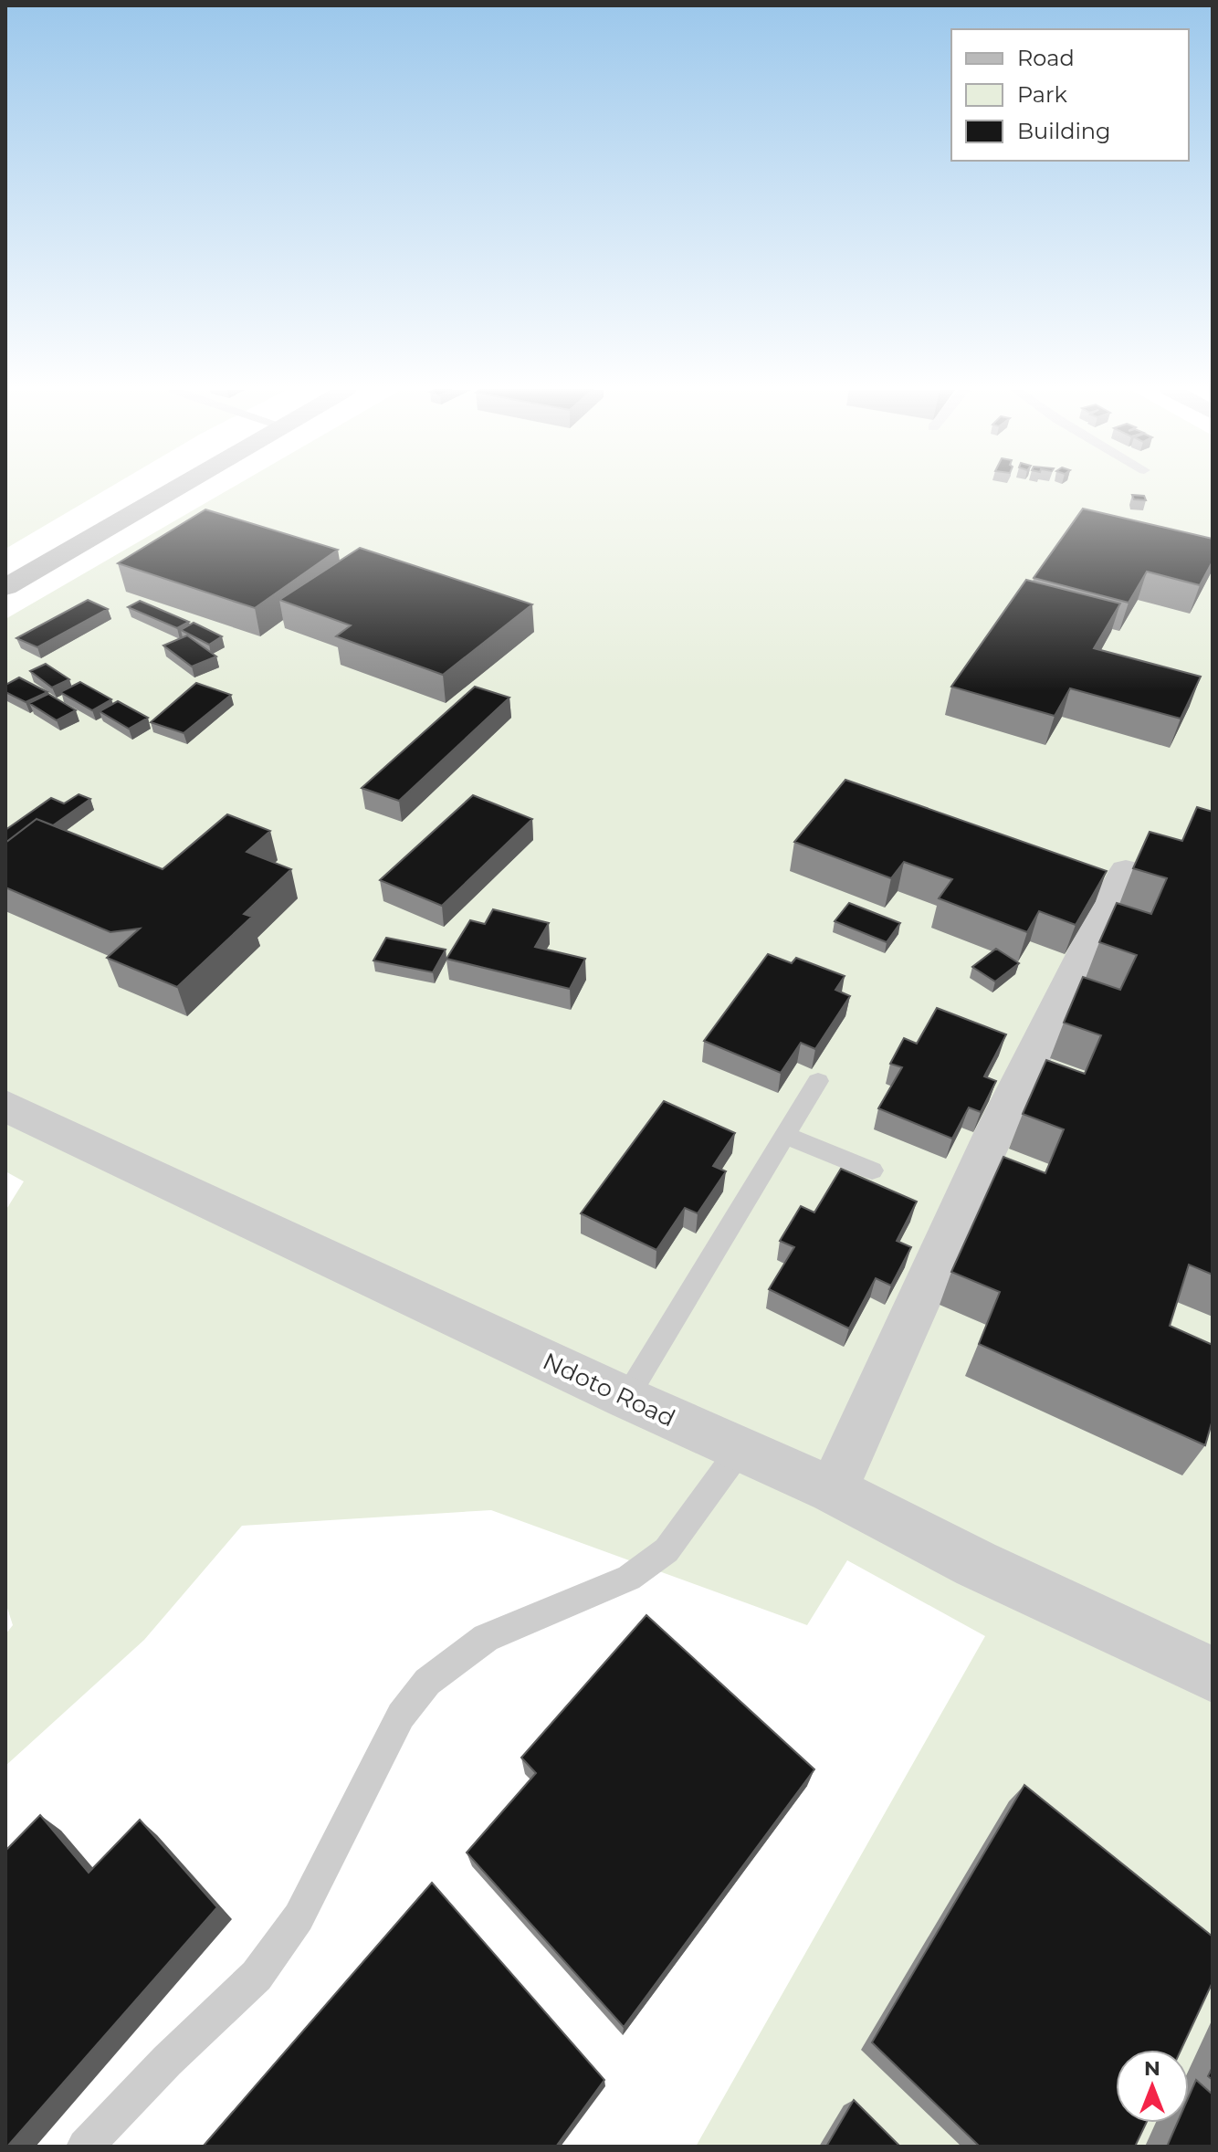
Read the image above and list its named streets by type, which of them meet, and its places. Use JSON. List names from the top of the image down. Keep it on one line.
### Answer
{"streets":{"street":["Ndoto Road"]},"legend":["Road","Park","Building"],"north":"top"}
